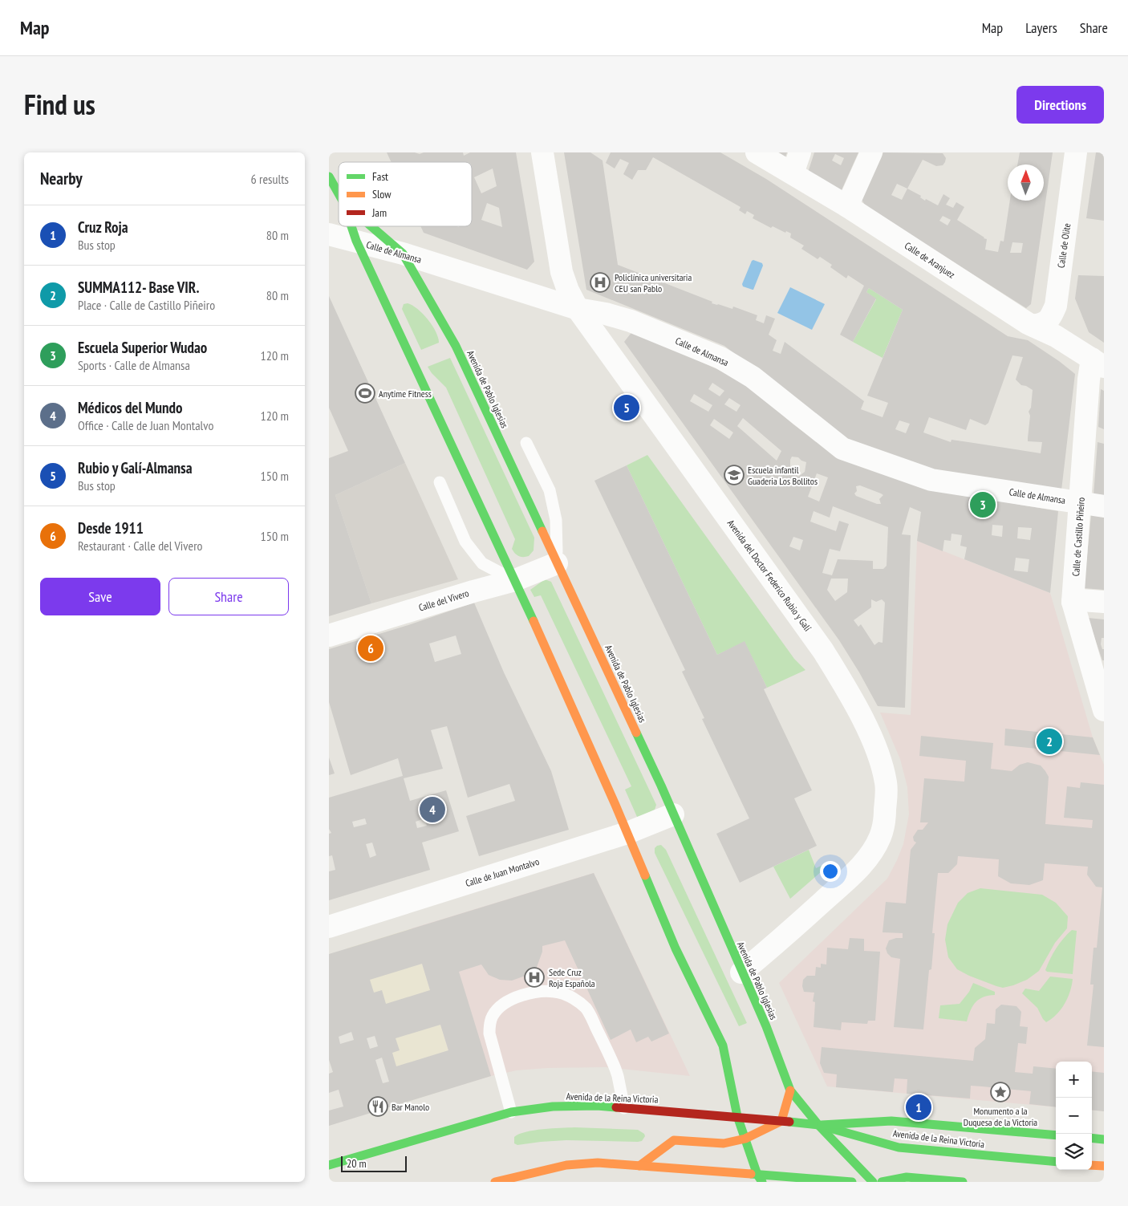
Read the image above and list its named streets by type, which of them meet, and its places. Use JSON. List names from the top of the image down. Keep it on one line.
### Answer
{"streets":{"street":["Calle de Olite","Calle de Almansa","Calle de Aranjuez","Avenida de Pablo Iglesias","Calle de Castillo Piñeiro","Avenida del Doctor Federico Rubio y Galí","Calle del Vivero","Calle de Juan Montalvo","Avenida de la Reina Victoria"]},"crossings":[["Calle de Olite","Calle de Aranjuez"],["Calle de Almansa","Avenida de Pablo Iglesias"],["Calle de Almansa","Calle de Castillo Piñeiro"],["Calle de Almansa","Avenida del Doctor Federico Rubio y Galí"],["Calle de Aranjuez","Calle de Castillo Piñeiro"],["Avenida de Pablo Iglesias","Avenida del Doctor Federico Rubio y Galí"],["Avenida de Pablo Iglesias","Calle del Vivero"],["Avenida de Pablo Iglesias","Calle de Juan Montalvo"],["Avenida de Pablo Iglesias","Avenida de la Reina Victoria"]],"places":{"hospital":["Policlínica universitaria CEU san Pablo","Sede Cruz Roja Española"],"sports":["Anytime Fitness"],"school or university":["Escuela infantil Guaderia Los Bollitos"],"place":["Monumento a la Duquesa de la Victoria"],"restaurant":["Bar Manolo"]},"legend":["Fast","Slow","Jam"],"scale_bar":"20 m","north":"top","page":{"header":"Map","nav":["Map","Layers","Share"],"title":"Find us","buttons":["Directions",["Save","Share"]],"heading":["Nearby","6 results"],"list":[{"mark":"1","name":"Cruz Roja","note":"Bus stop","value":"80 m"},{"mark":"2","name":"SUMMA112- Base VIR.","note":"Place · Calle de Castillo Piñeiro","value":"80 m"},{"mark":"3","name":"Escuela Superior Wudao","note":"Sports · Calle de Almansa","value":"120 m"},{"mark":"4","name":"Médicos del Mundo","note":"Office · Calle de Juan Montalvo","value":"120 m"},{"mark":"5","name":"Rubio y Galí-Almansa","note":"Bus stop","value":"150 m"},{"mark":"6","name":"Desde 1911","note":"Restaurant · Calle del Vivero","value":"150 m"}],"pins":["5","3","6","2","4","1"],"map_buttons":["+","−"],"scale":"20 m"}}
